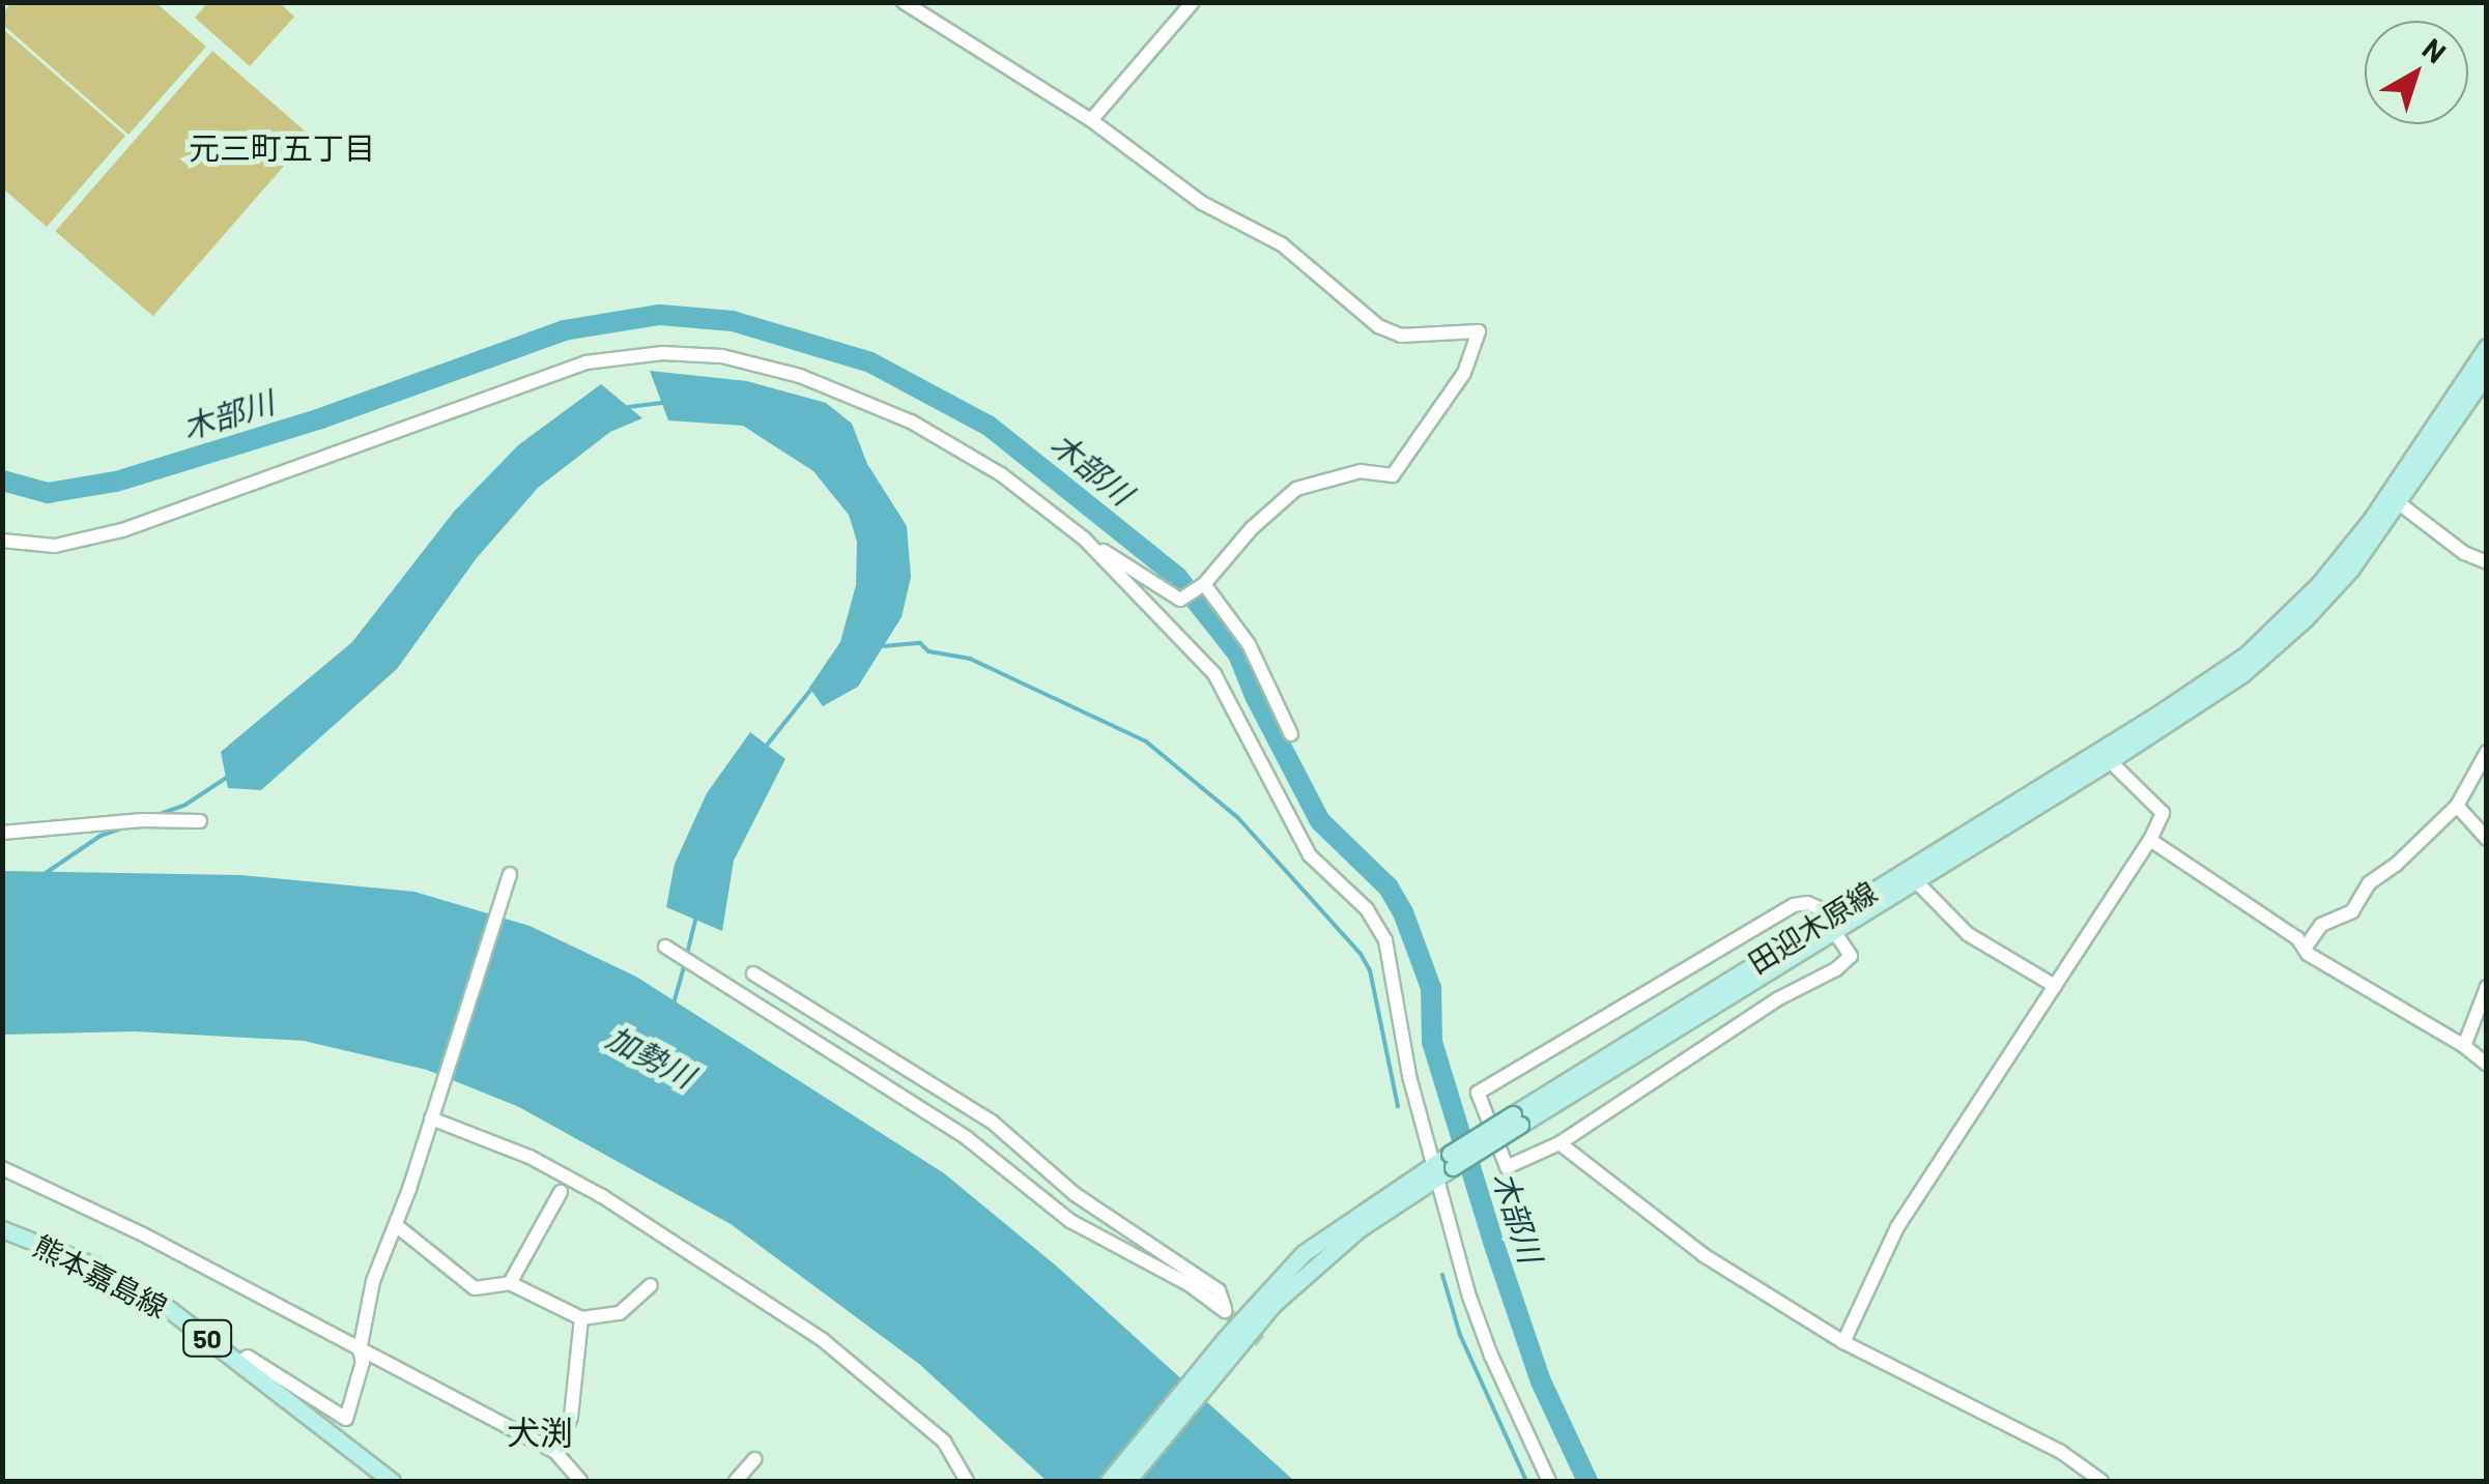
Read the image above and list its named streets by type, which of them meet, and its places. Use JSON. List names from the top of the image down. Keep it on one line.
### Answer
{"streets":{"main road":["田迎木原線","熊本嘉島線","50"]},"districts":["元三町五丁目","犬渕"],"water":["木部川","加勢川"],"north":"top right"}
